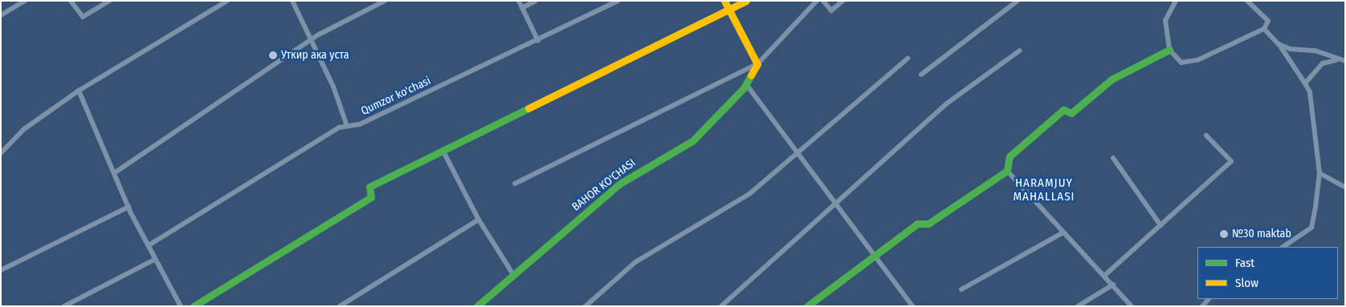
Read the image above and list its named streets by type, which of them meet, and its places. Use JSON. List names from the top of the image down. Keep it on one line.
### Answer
{"streets":{"street":["Qumzor ko'chasi","BAHOR KO'CHASI"]},"districts":["HARAMJUY MAHALLASI"],"places":["Уткир ака уста","№30 maktab"],"legend":["Fast","Slow"]}
